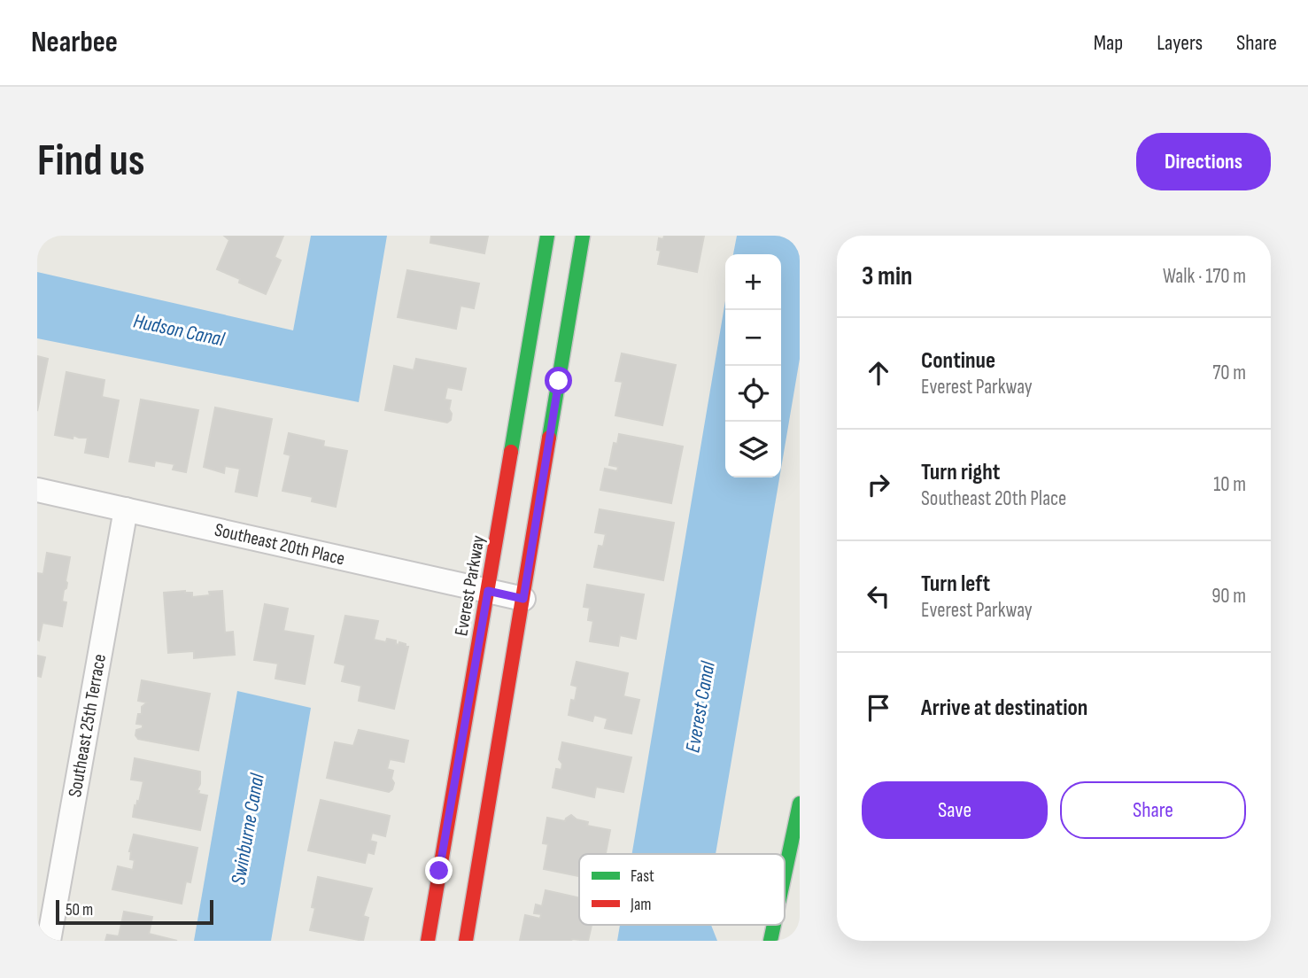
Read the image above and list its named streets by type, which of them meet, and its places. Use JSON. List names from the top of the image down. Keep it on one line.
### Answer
{"streets":{"main road":["Everest Parkway"],"street":["Southeast 20th Place","Southeast 25th Terrace"]},"crossings":[["Southeast 20th Place","Everest Parkway"],["Southeast 20th Place","Southeast 25th Terrace"]],"water":["Hudson Canal","Everest Canal","Swinburne Canal"],"legend":["Fast","Jam"],"scale_bar":"50 m","page":{"header":"Nearbee","nav":["Map","Layers","Share"],"buttons":["Directions",["Save","Share"]],"title":"Find us","heading":["3 min","Walk · 170 m"],"map_buttons":["+","−"],"list":[["Continue","Everest Parkway","70 m"],["Turn right","Southeast 20th Place","10 m"],["Turn left","Everest Parkway","90 m"],"Arrive at destination"],"scale":"50 m"}}
